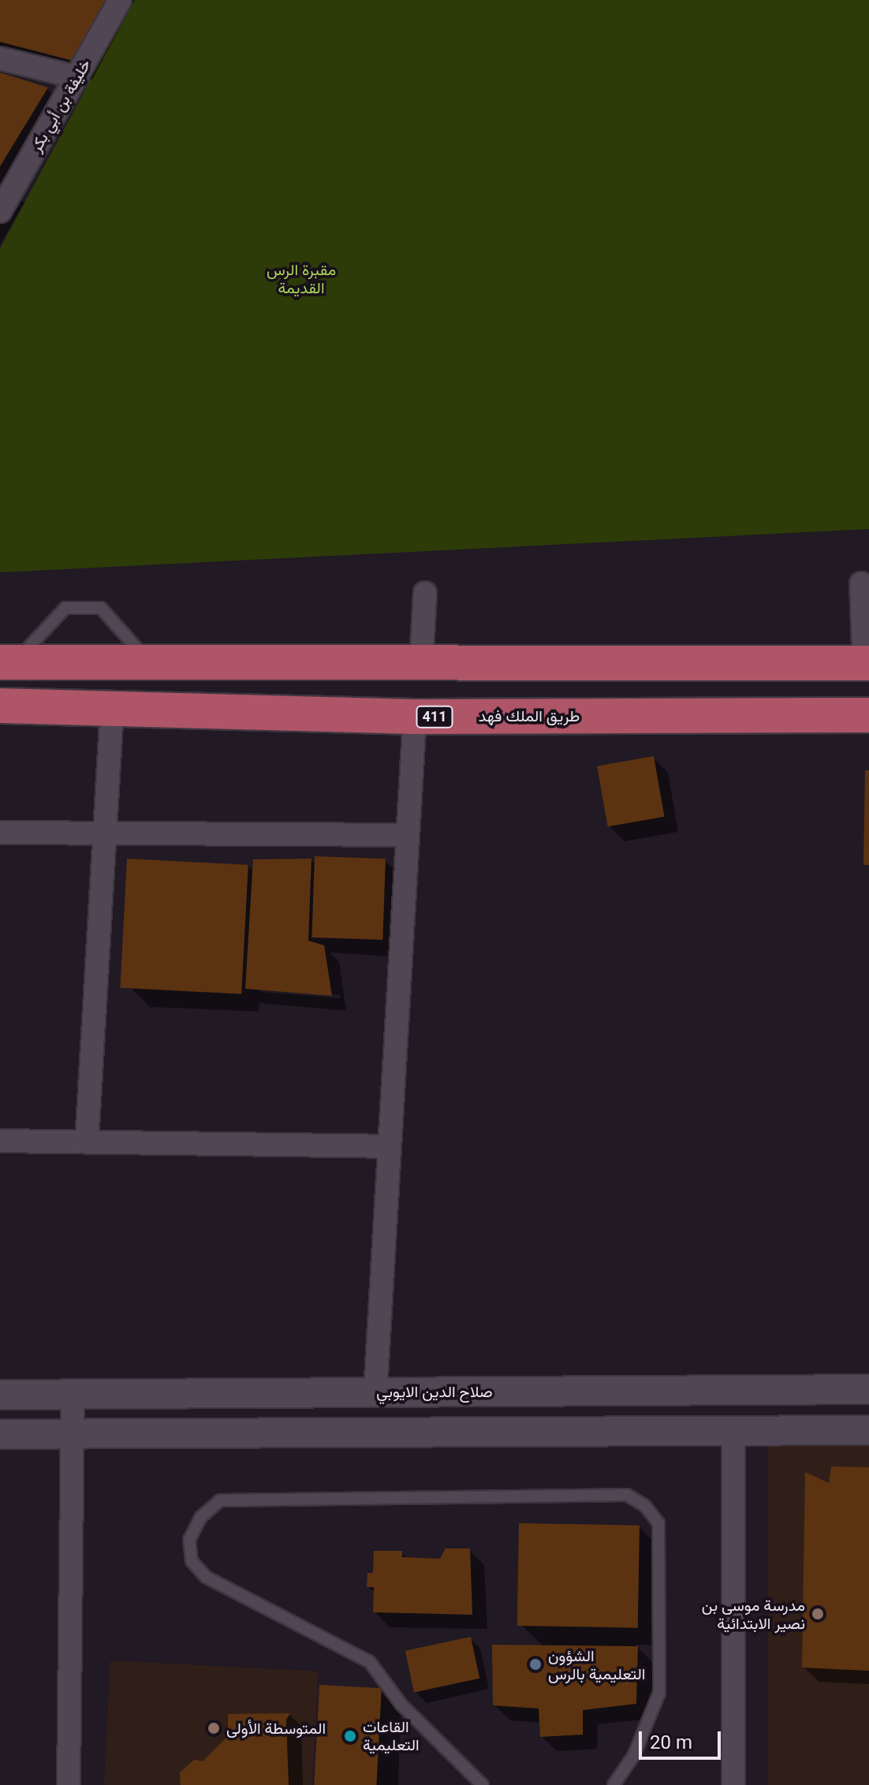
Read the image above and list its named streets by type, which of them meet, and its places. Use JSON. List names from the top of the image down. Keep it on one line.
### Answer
{"streets":{"main road":["طريق الملك فهد","411"],"street":["خليفة بن أبي بكر","صلاح الدين الايوبي"]},"parks":["مقبرة الرس القديمة"],"places":["مدرسة موسى بن نصير الابتدائية","الشؤون التعليمية بالرس","المتوسطة الأولى","القاعات التعليمية"],"scale_bar":"20 m"}
